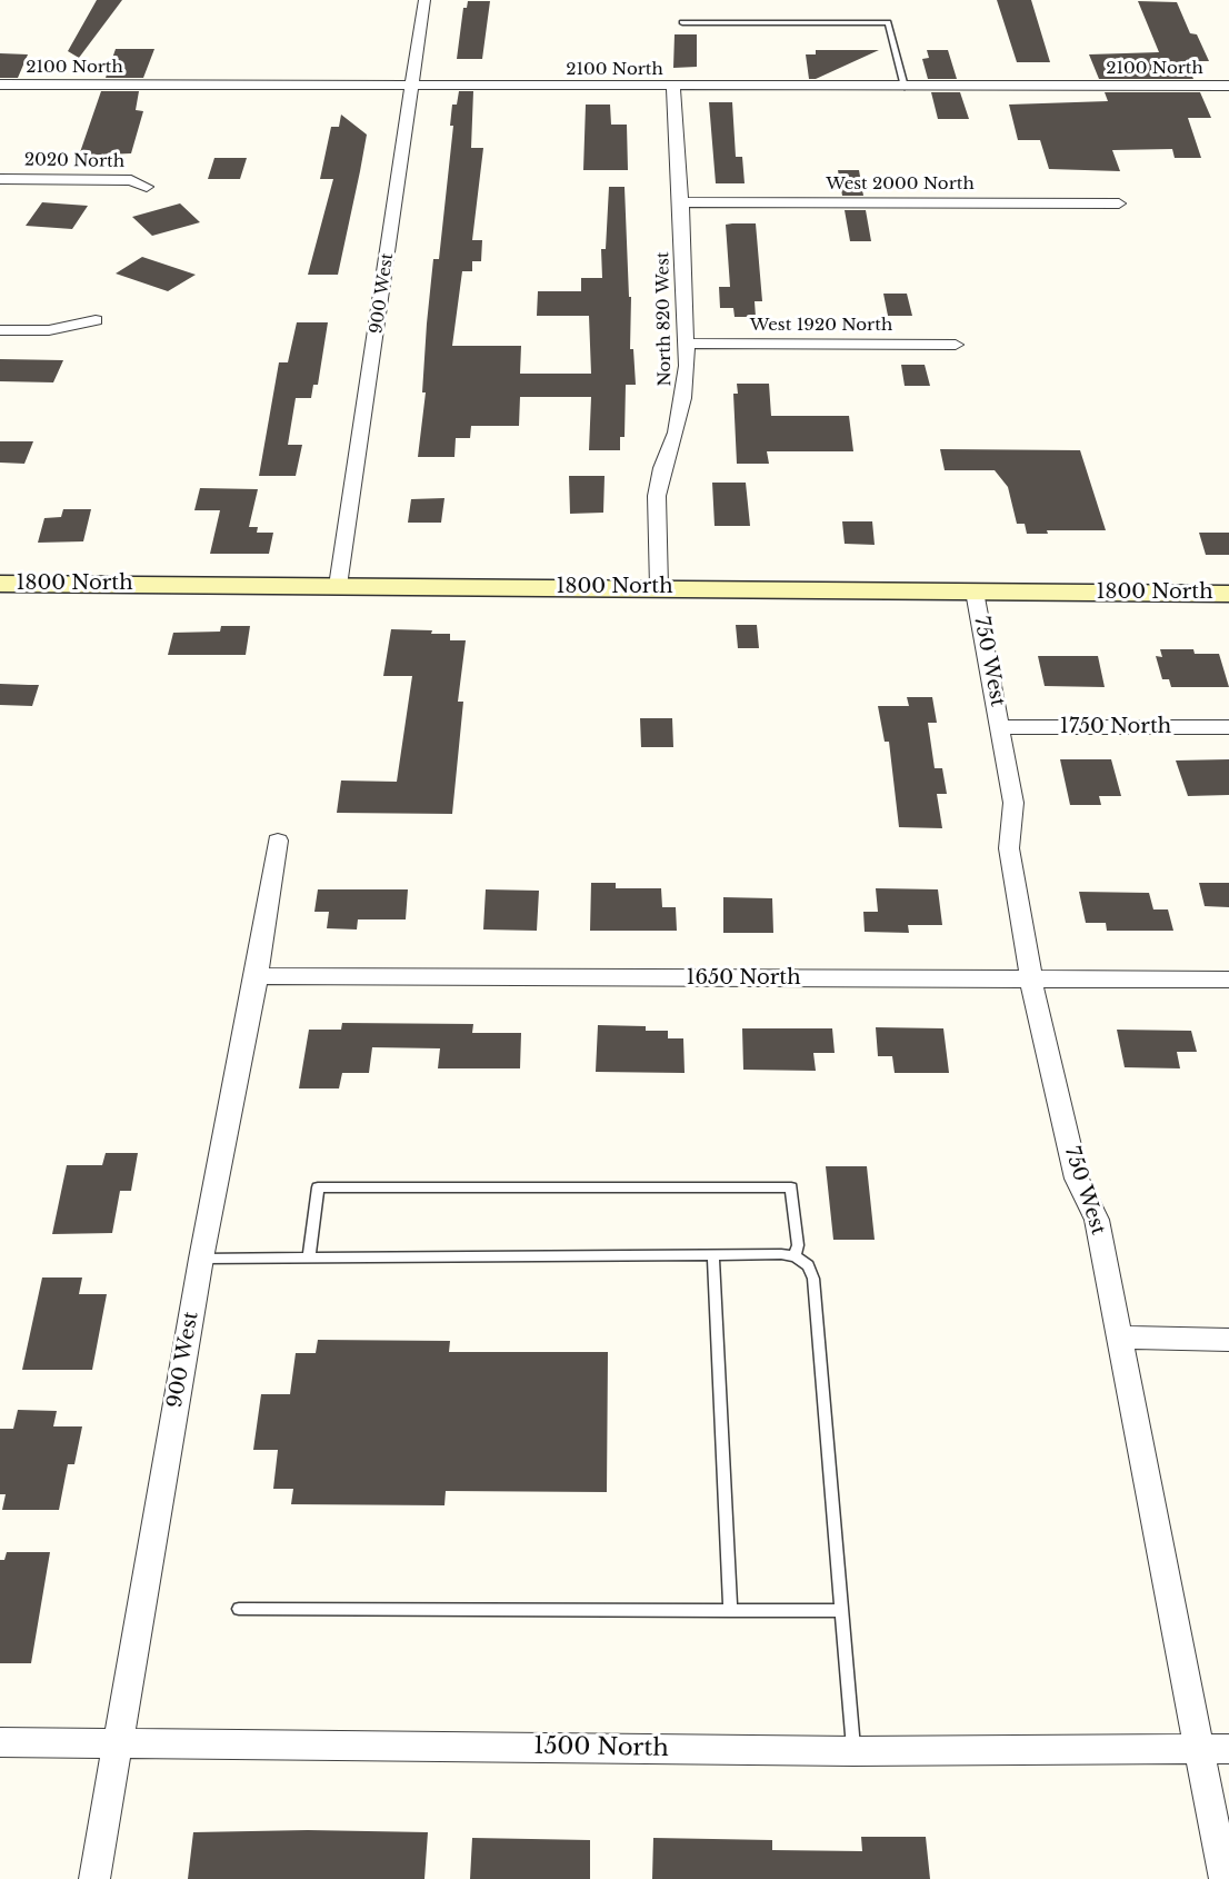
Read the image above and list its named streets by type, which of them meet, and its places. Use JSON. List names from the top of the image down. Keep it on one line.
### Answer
{"streets":{"street":["2100 North","2020 North","West 2000 North","900 West","North 820 West","West 1920 North","1800 North","750 West","1750 North","1650 North","1500 North"]},"crossings":[["2100 North","900 West"],["2100 North","North 820 West"],["West 2000 North","North 820 West"],["900 West","1800 North"],["900 West","1650 North"],["900 West","1500 North"],["North 820 West","West 1920 North"],["North 820 West","1800 North"],["1800 North","750 West"],["750 West","1750 North"],["750 West","1650 North"],["750 West","1500 North"]]}
